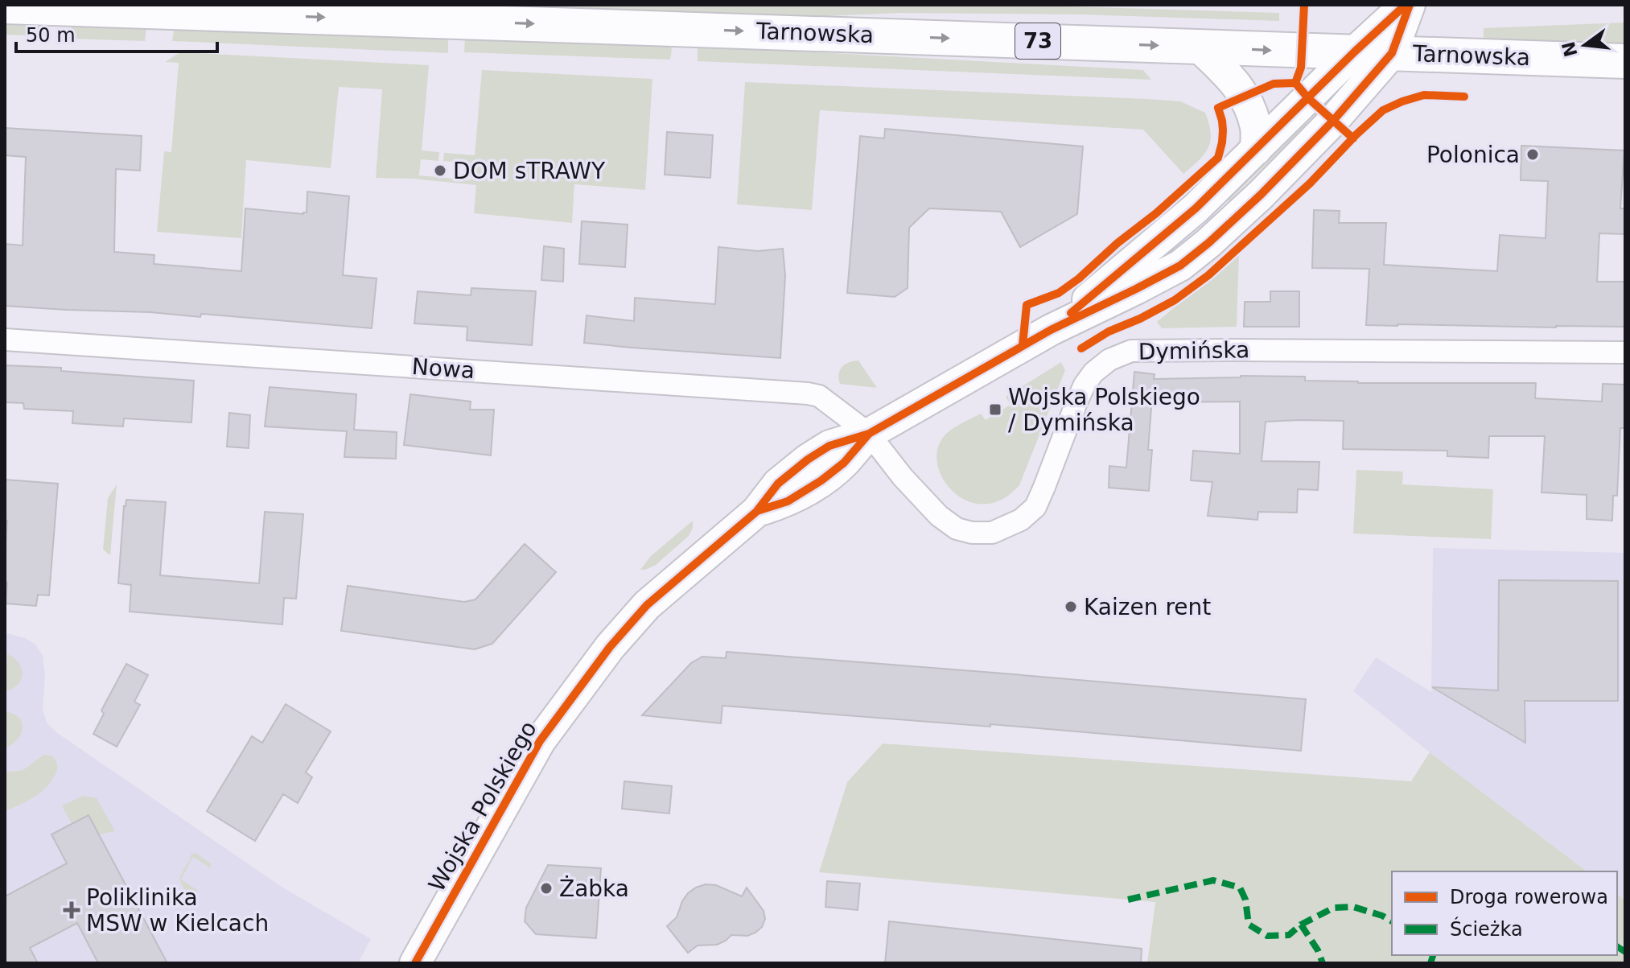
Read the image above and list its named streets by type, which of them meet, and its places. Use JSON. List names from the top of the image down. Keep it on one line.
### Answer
{"streets":{"main road":["Tarnowska","73"],"street":["Dymińska","Nowa","Wojska Polskiego"]},"crossings":[["Tarnowska","Wojska Polskiego"],["Dymińska","Nowa"],["Dymińska","Wojska Polskiego"],["Nowa","Wojska Polskiego"]],"one_way":["Tarnowska"],"places":{"other":["Polonica","DOM sTRAWY","Kaizen rent","Żabka"],"transit":["Wojska Polskiego / Dymińska"],"health":["Poliklinika MSW w Kielcach"]},"legend":["Droga rowerowa","Ścieżka"],"scale_bar":"50 m","north":"left"}
